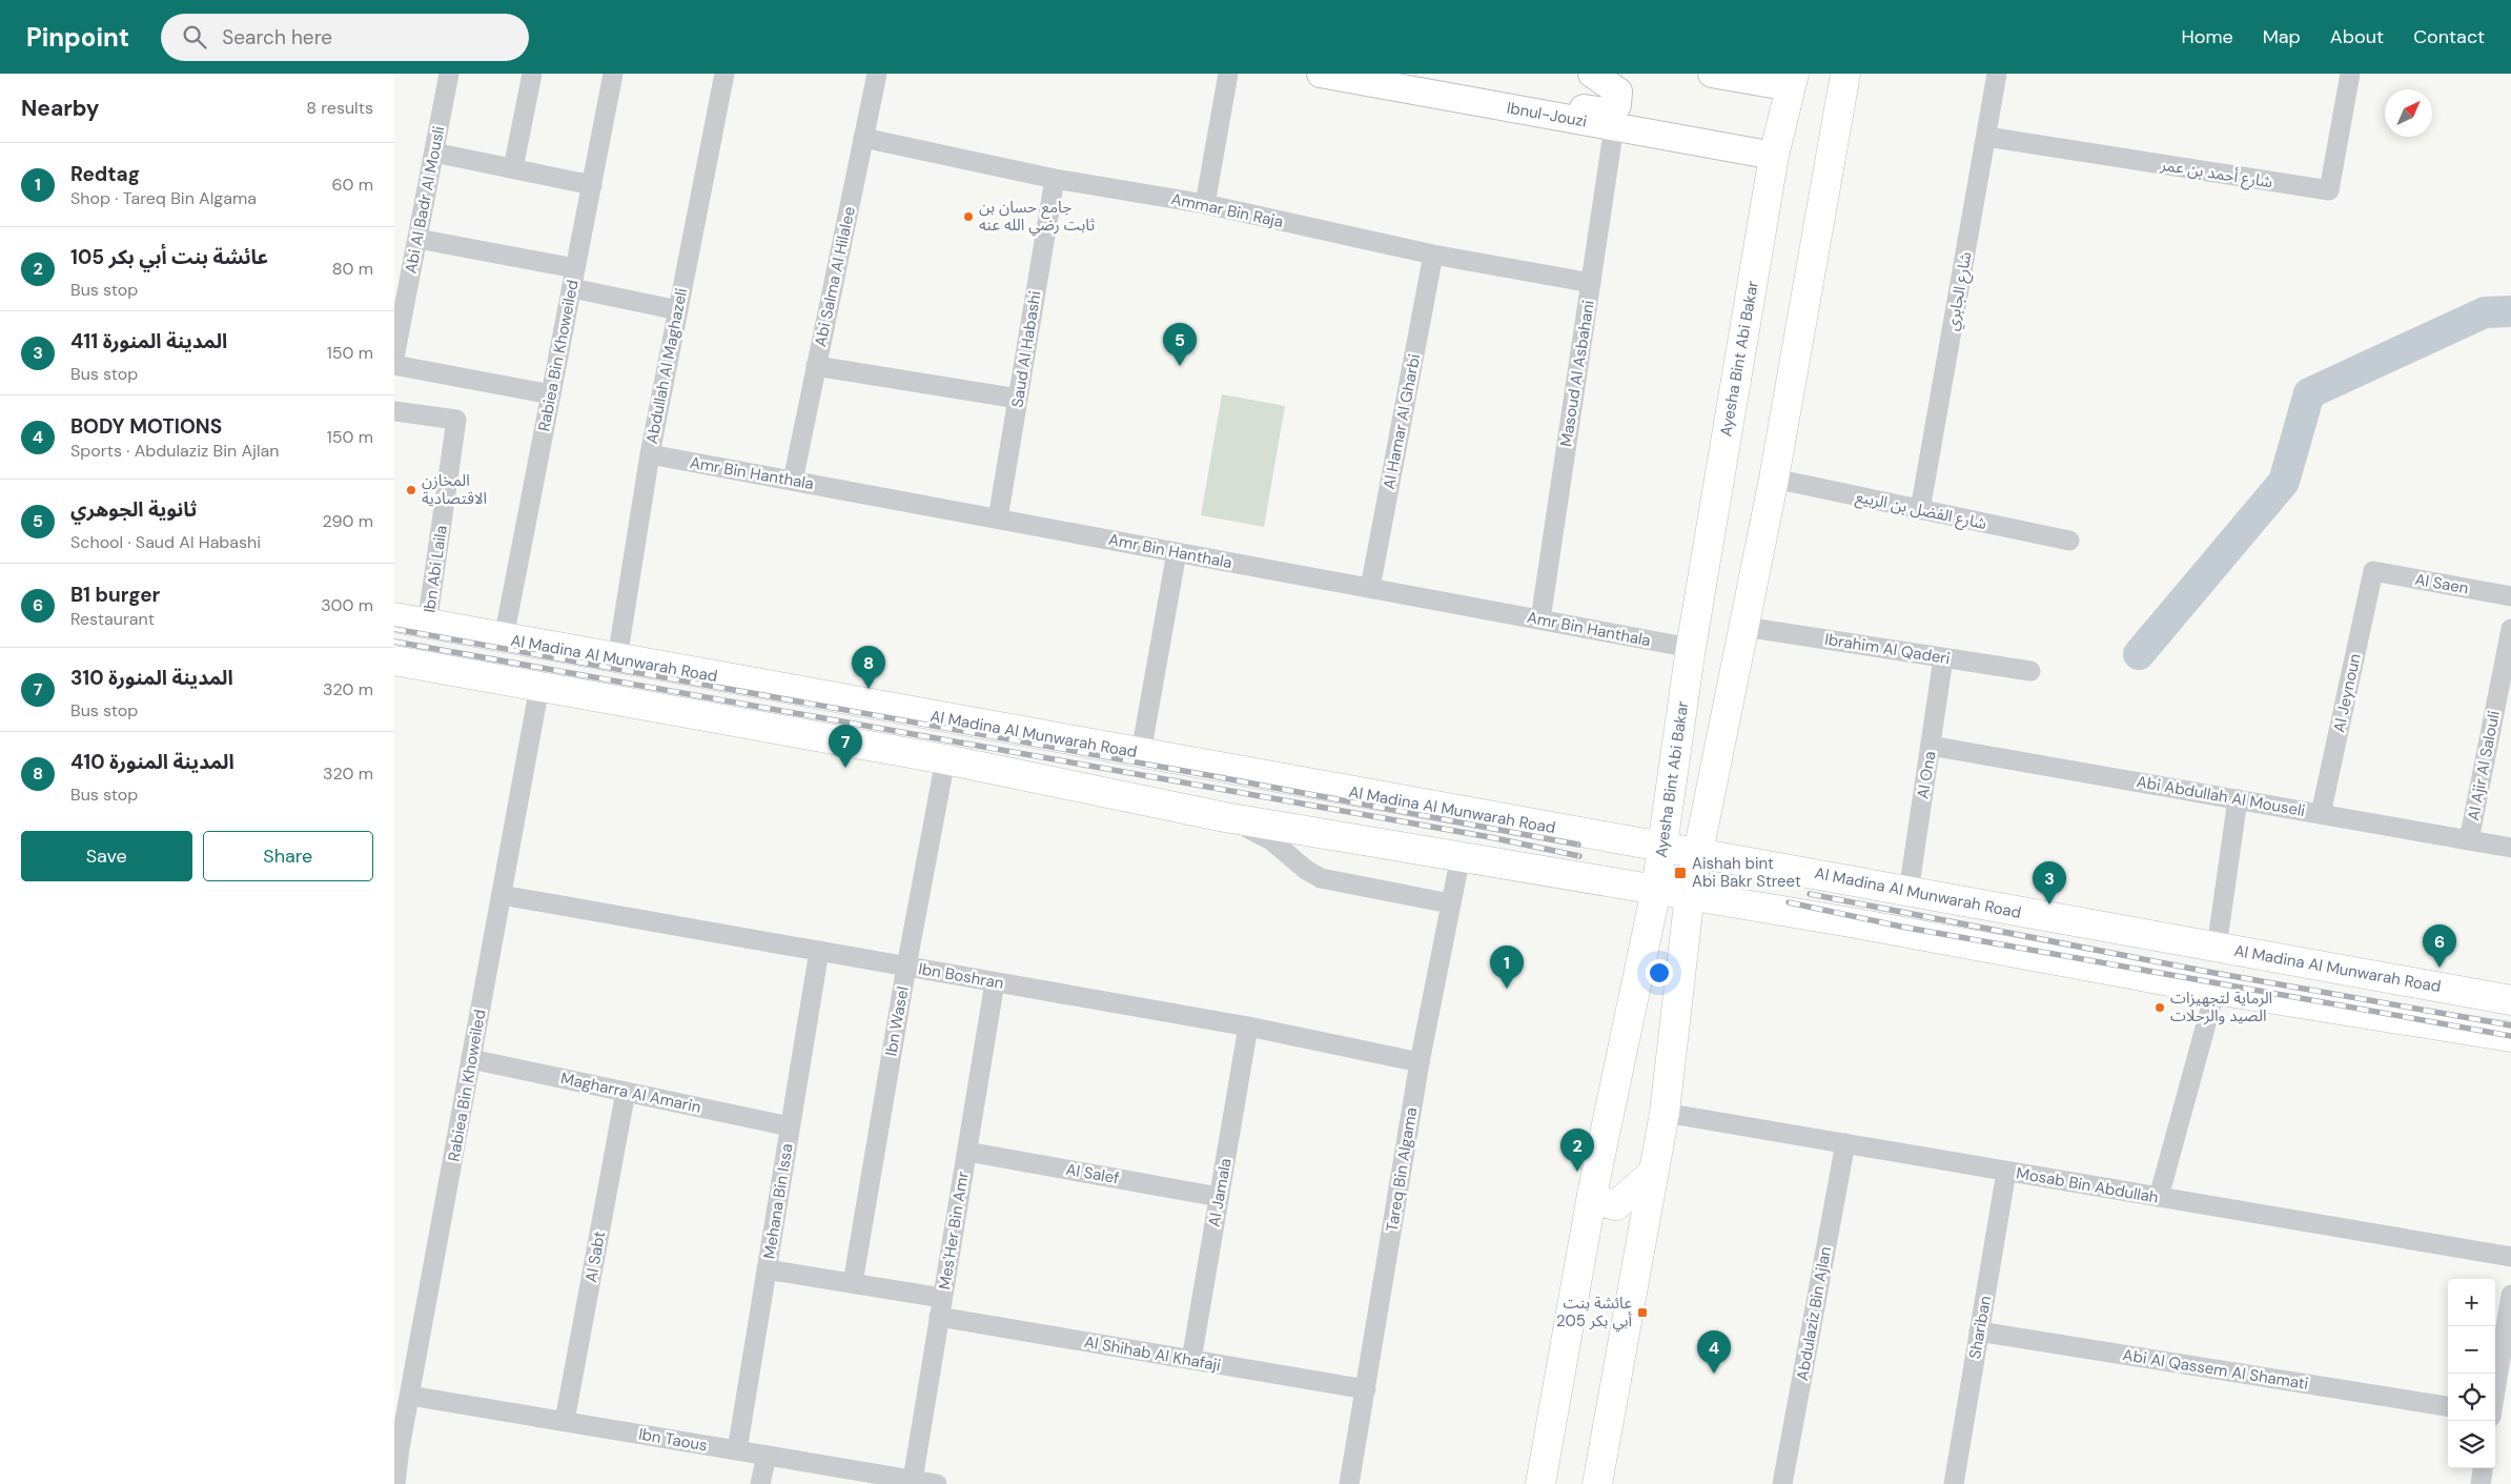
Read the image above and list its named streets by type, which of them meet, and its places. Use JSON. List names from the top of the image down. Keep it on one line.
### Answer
{"streets":{"main road":["Ayesha Bint Abi Bakar","Al Madina Al Munwarah Road"],"street":["Ibnul-Jouzi","شارع أحمد بن عمر","Abi Al Badr Al Mousli","Ammar Bin Raja","Abi Salma Al Hilalee","شارع الجابري","Saud Al Habashi","Rabiea Bin Khoweiled","Abdullah Al Maghazeli","Masoud Al Asbahani","Al Hamar Al Gharbi","Amr Bin Hanthala","شارع الفضل بن الربيع","Ibn Abi Laila","Al Saen","Ibrahim Al Qaderi","Al Jeynoun","Al Ajir Al Salouli","Al Ona","Abi Abdullah Al Mouseli","Ibn Boshran","Ibn Wasel","Magharra Al Amarin","Tareq Bin Algama","Al Salef","Mosab Bin Abdullah","Al Jamala","Mehana Bin Issa","Mes'Her Bin Amr","Al Sabt","Abdulaziz Bin Ajlan","Shariban","Al Shihab Al Khafaji","Abi Al Qassem Al Shamati","Ibn Taous"]},"crossings":[["Ibnul-Jouzi","Ayesha Bint Abi Bakar"],["Ibnul-Jouzi","Masoud Al Asbahani"],["شارع أحمد بن عمر","شارع الجابري"],["Ammar Bin Raja","Abi Salma Al Hilalee"],["Ammar Bin Raja","Saud Al Habashi"],["Ammar Bin Raja","Masoud Al Asbahani"],["Ammar Bin Raja","Al Hamar Al Gharbi"],["Abi Salma Al Hilalee","Amr Bin Hanthala"],["شارع الجابري","شارع الفضل بن الربيع"],["Saud Al Habashi","Amr Bin Hanthala"],["Rabiea Bin Khoweiled","Al Madina Al Munwarah Road"],["Rabiea Bin Khoweiled","Ibn Boshran"],["Rabiea Bin Khoweiled","Magharra Al Amarin"],["Rabiea Bin Khoweiled","Ibn Taous"],["Ayesha Bint Abi Bakar","Amr Bin Hanthala"],["Ayesha Bint Abi Bakar","Al Madina Al Munwarah Road"],["Abdullah Al Maghazeli","Amr Bin Hanthala"],["Abdullah Al Maghazeli","Al Madina Al Munwarah Road"],["Masoud Al Asbahani","Amr Bin Hanthala"],["Al Hamar Al Gharbi","Amr Bin Hanthala"],["Ibn Abi Laila","Al Madina Al Munwarah Road"],["Al Saen","Al Jeynoun"],["Ibrahim Al Qaderi","Al Ona"],["Al Madina Al Munwarah Road","Al Ona"],["Al Jeynoun","Abi Abdullah Al Mouseli"],["Al Ajir Al Salouli","Abi Abdullah Al Mouseli"],["Al Ona","Abi Abdullah Al Mouseli"],["Ibn Boshran","Ibn Wasel"],["Ibn Boshran","Tareq Bin Algama"],["Ibn Boshran","Al Jamala"],["Ibn Boshran","Mehana Bin Issa"],["Ibn Boshran","Mes'Her Bin Amr"],["Ibn Wasel","Al Shihab Al Khafaji"],["Magharra Al Amarin","Mehana Bin Issa"],["Magharra Al Amarin","Al Sabt"],["Tareq Bin Algama","Al Shihab Al Khafaji"],["Al Salef","Al Jamala"],["Al Salef","Mes'Her Bin Amr"],["Mosab Bin Abdullah","Abdulaziz Bin Ajlan"],["Mosab Bin Abdullah","Shariban"],["Al Jamala","Al Shihab Al Khafaji"],["Mehana Bin Issa","Al Shihab Al Khafaji"],["Mehana Bin Issa","Ibn Taous"],["Mes'Her Bin Amr","Al Shihab Al Khafaji"],["Mes'Her Bin Amr","Ibn Taous"],["Al Sabt","Ibn Taous"],["Shariban","Abi Al Qassem Al Shamati"]],"places":{"other":["جامع حسان بن ثابت رضي الله عنه","المخازن الاقتصادية","الرماية لتجهيزات الصيد والرحلات"],"transit":["Aishah bint Abi Bakr Street","عائشة بنت أبي بكر 205"]},"north":"top right","page":{"header":"Pinpoint","search":"Search here","nav":["Home","Map","About","Contact"],"heading":["Nearby","8 results"],"list":[{"mark":"1","name":"Redtag","note":"Shop · Tareq Bin Algama","value":"60 m"},{"mark":"2","name":"عائشة بنت أبي بكر 105","note":"Bus stop","value":"80 m"},{"mark":"3","name":"المدينة المنورة 411","note":"Bus stop","value":"150 m"},{"mark":"4","name":"BODY MOTIONS","note":"Sports · Abdulaziz Bin Ajlan","value":"150 m"},{"mark":"5","name":"ثانوية الجوهري","note":"School · Saud Al Habashi","value":"290 m"},{"mark":"6","name":"B1 burger","note":"Restaurant","value":"300 m"},{"mark":"7","name":"المدينة المنورة 310","note":"Bus stop","value":"320 m"},{"mark":"8","name":"المدينة المنورة 410","note":"Bus stop","value":"320 m"}],"pins":["5","8","7","3","6","1","2","4"],"buttons":["Save","Share"],"map_buttons":["+","−"]}}
